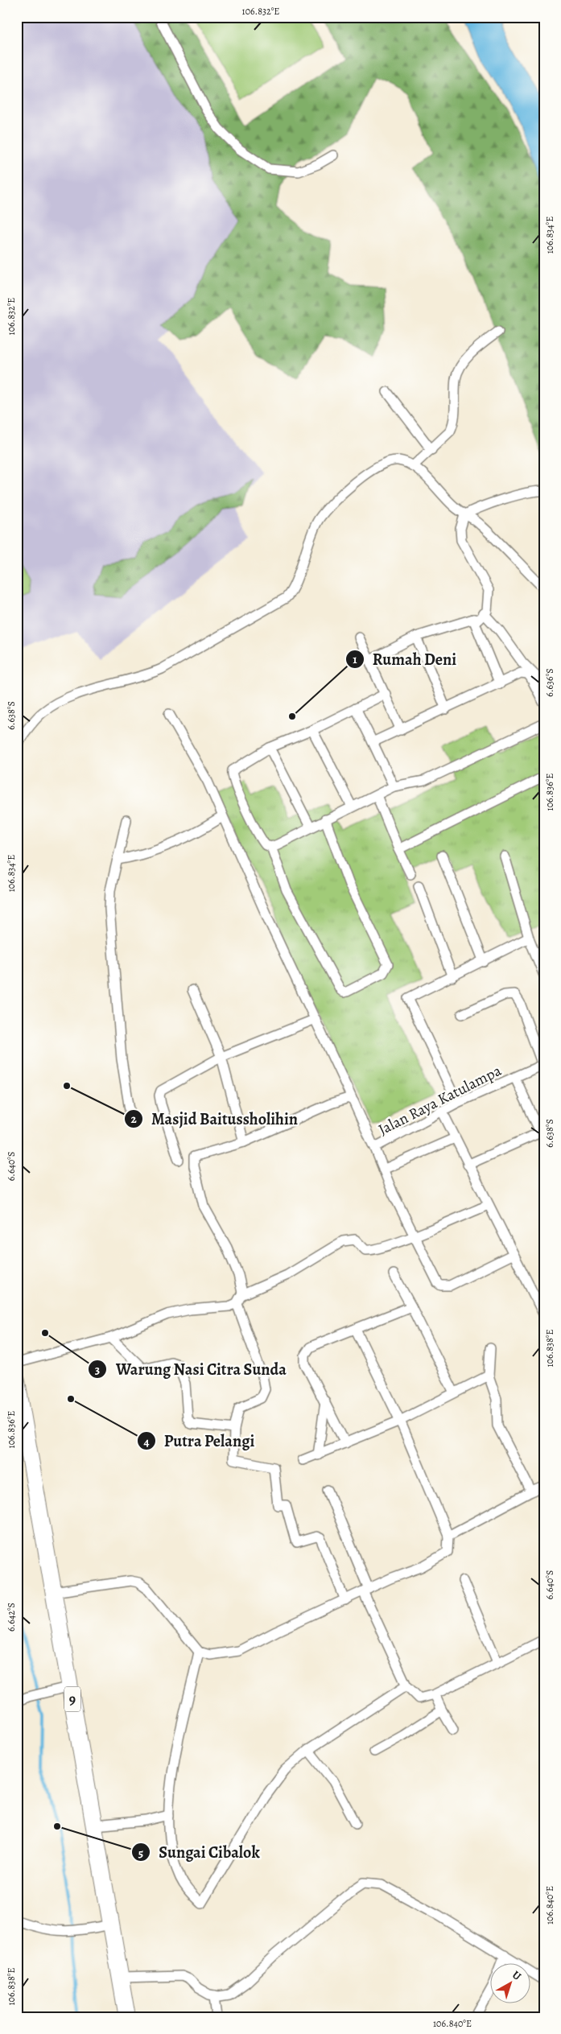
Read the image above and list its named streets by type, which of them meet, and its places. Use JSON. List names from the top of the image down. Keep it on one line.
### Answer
{"streets":{"highway":["9"],"street":["Jalan Raya Katulampa"]},"places":["Rumah Deni","Masjid Baitussholihin","Warung Nasi Citra Sunda","Putra Pelangi","Sungai Cibalok"],"north":"top right","coordinates":["106.832°E","106.834°E","6.636°S","6.638°S","106.836°E","6.640°S","106.838°E","6.642°S","106.840°E"]}
